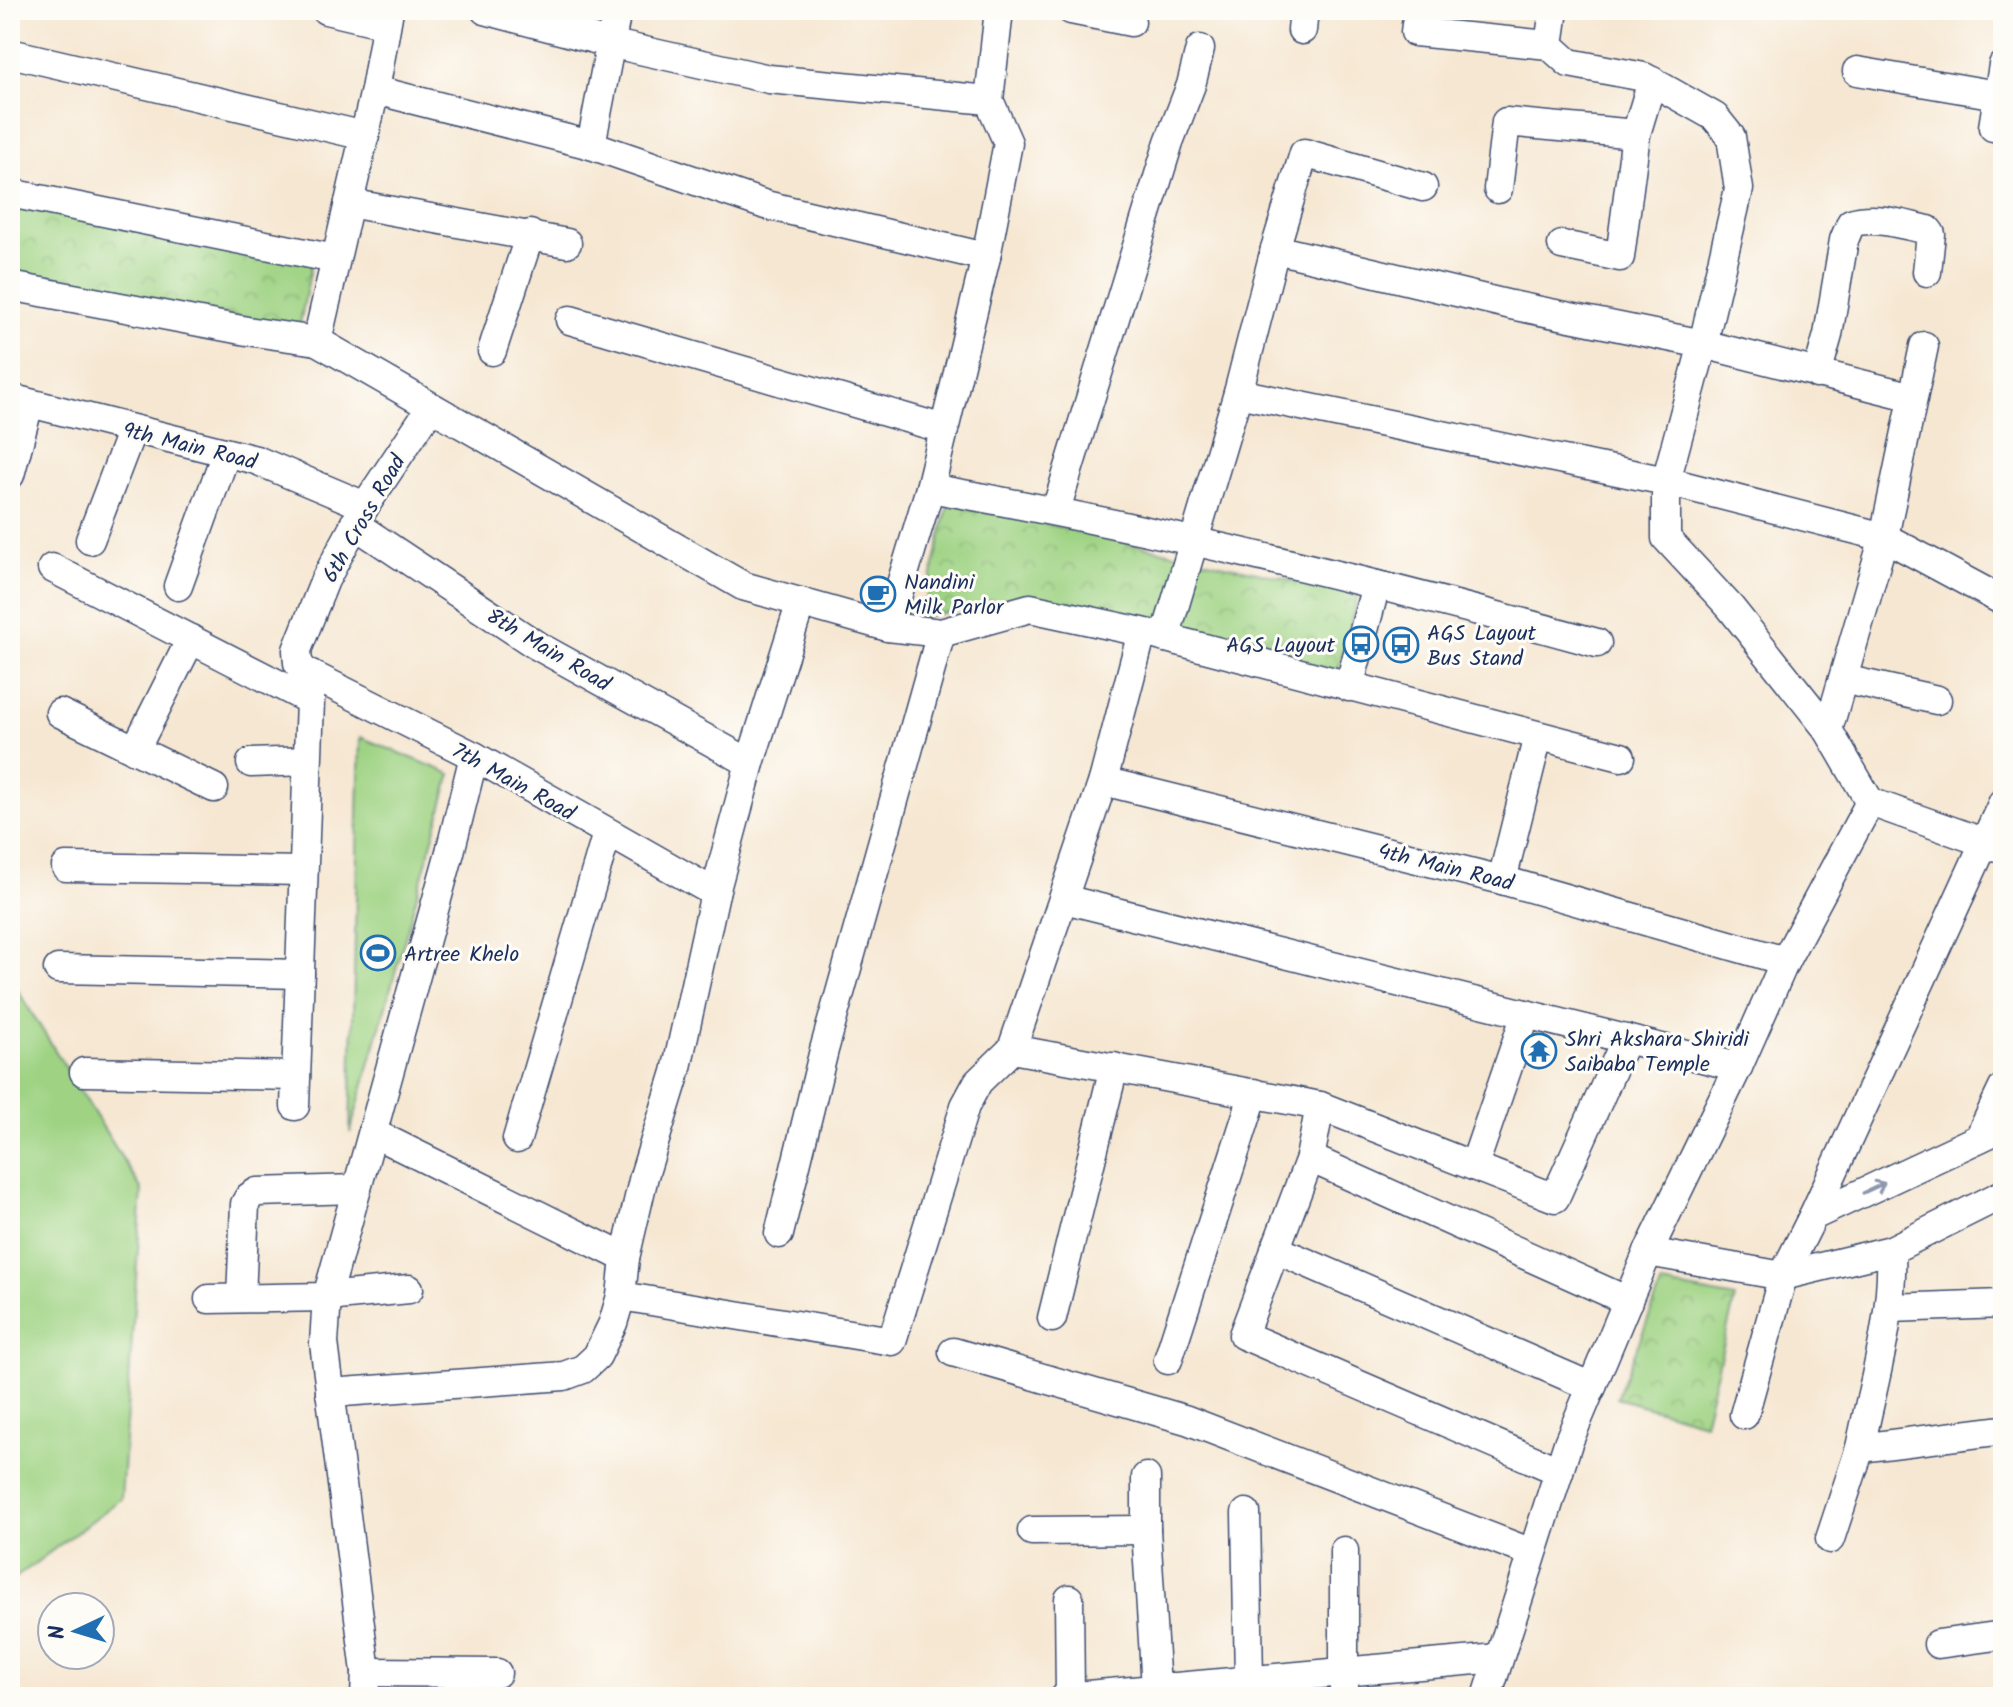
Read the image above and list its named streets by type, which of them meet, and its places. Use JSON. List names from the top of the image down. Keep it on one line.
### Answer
{"streets":{"street":["9th Main Road","6th Cross Road","8th Main Road","7th Main Road","4th Main Road"]},"crossings":[["9th Main Road","6th Cross Road"],["9th Main Road","8th Main Road"],["6th Cross Road","8th Main Road"],["6th Cross Road","7th Main Road"]],"places":{"cafe":["Nandini Milk Parlor"],"bus stop":["AGS Layout","AGS Layout Bus Stand"],"sports":["Artree Khelo"],"temple":["Shri Akshara Shiridi Saibaba Temple"]},"north":"left"}
